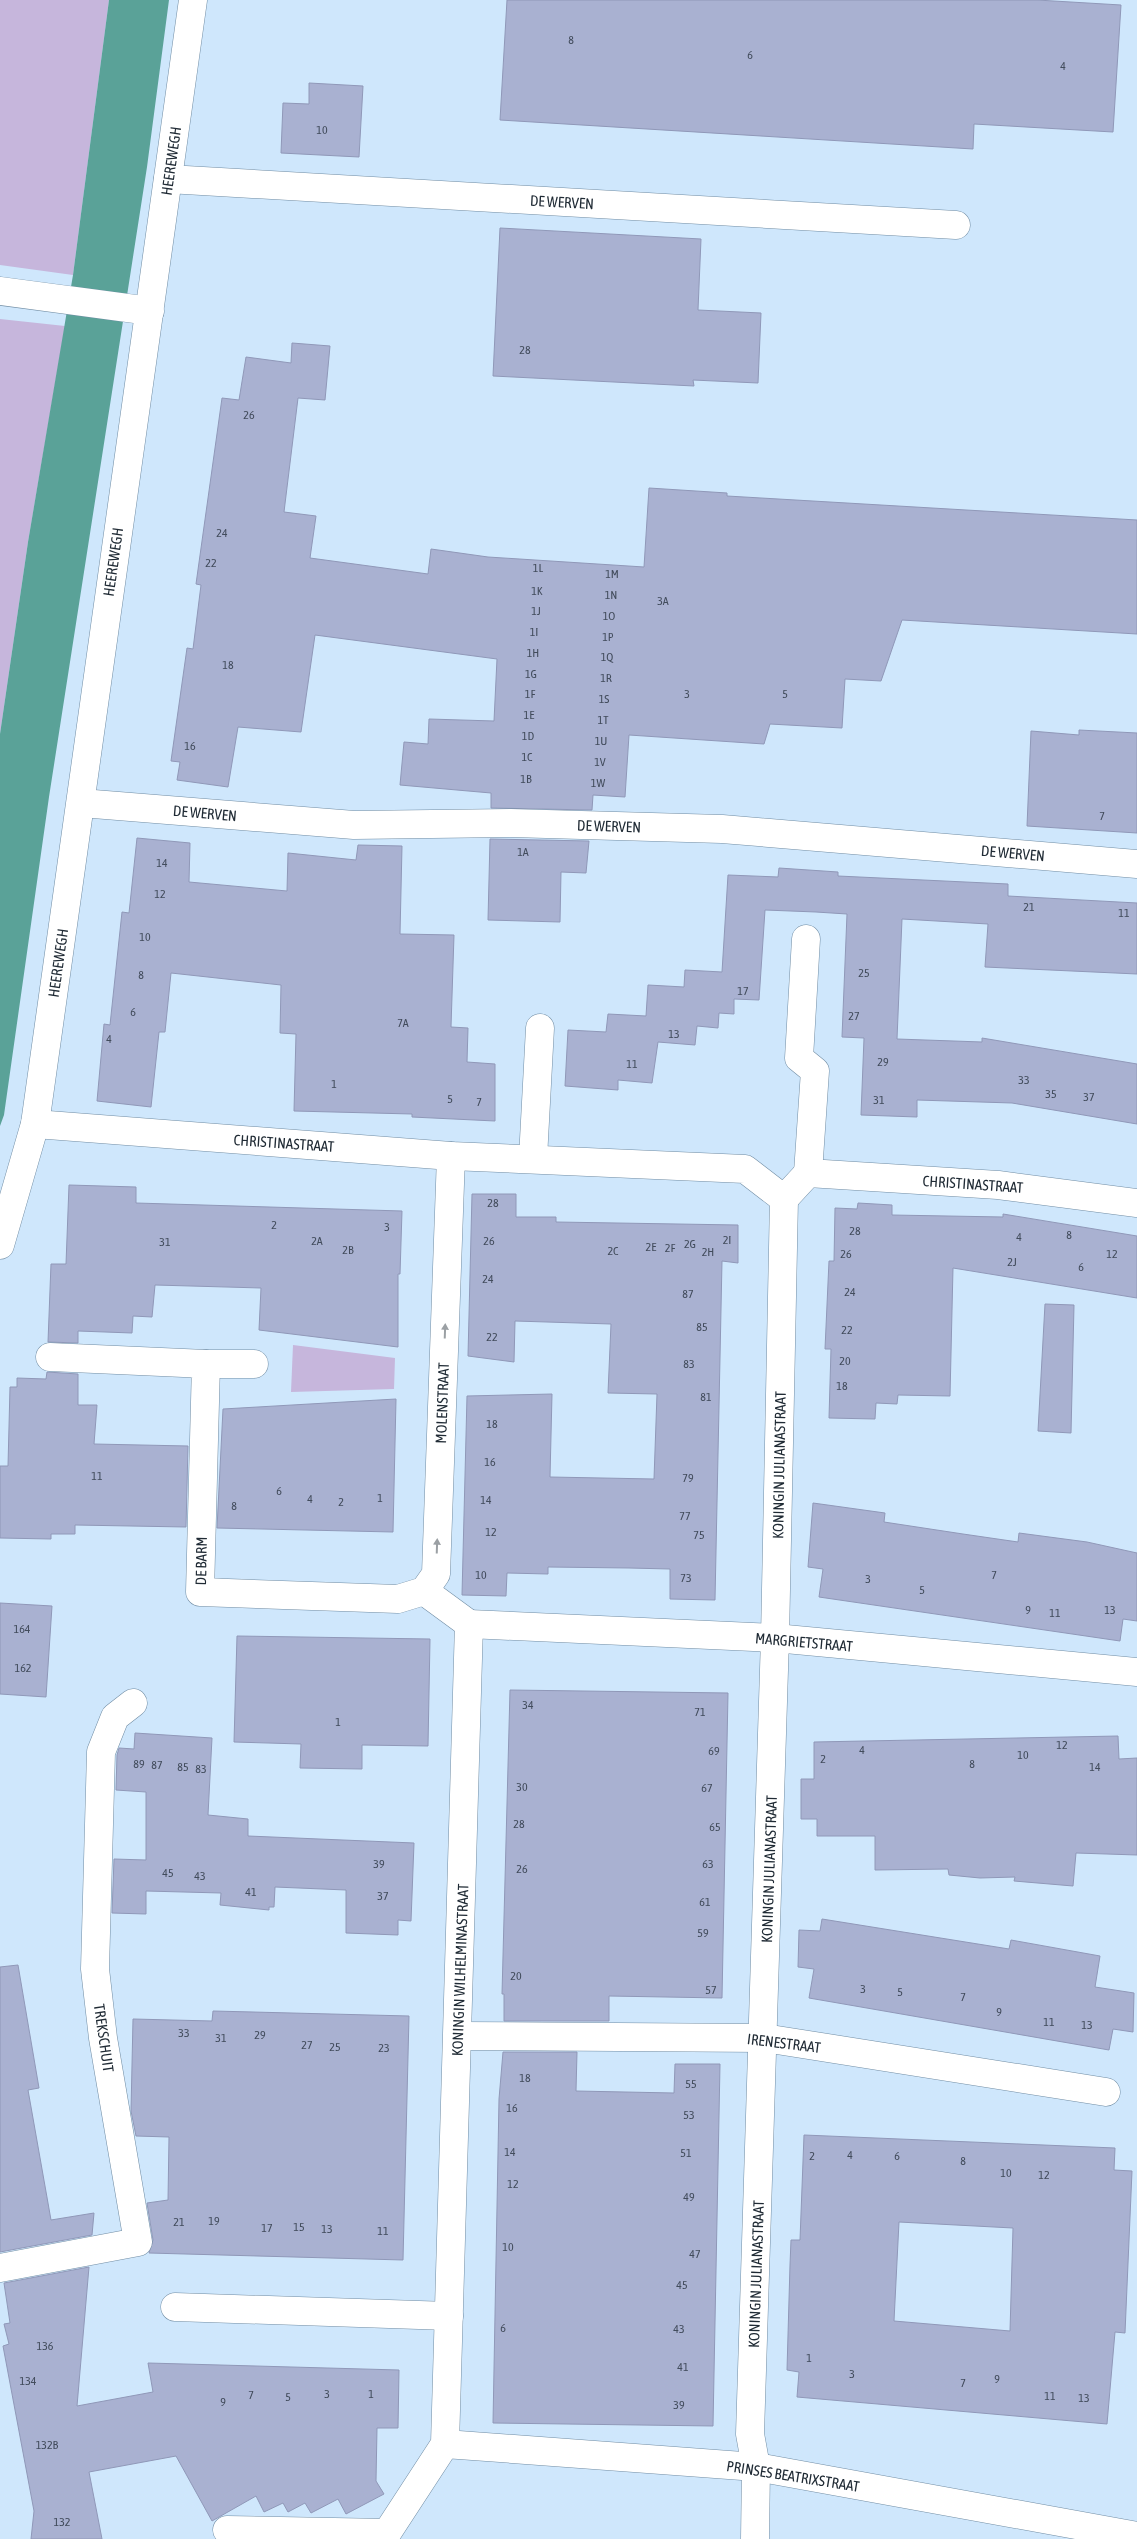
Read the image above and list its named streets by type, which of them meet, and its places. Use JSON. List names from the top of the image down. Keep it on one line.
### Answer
{"streets":{"street":["HEEREWEGH","DE WERVEN","CHRISTINASTRAAT","MOLENSTRAAT","KONINGIN JULIANASTRAAT","DE BARM","MARGRIETSTRAAT","KONINGIN WILHELMINASTRAAT","TREKSCHUIT","IRENESTRAAT","PRINSES BEATRIXSTRAAT"]},"crossings":[["HEEREWEGH","DE WERVEN"],["HEEREWEGH","CHRISTINASTRAAT"],["CHRISTINASTRAAT","MOLENSTRAAT"],["CHRISTINASTRAAT","KONINGIN JULIANASTRAAT"],["MOLENSTRAAT","DE BARM"],["KONINGIN JULIANASTRAAT","MARGRIETSTRAAT"],["KONINGIN JULIANASTRAAT","IRENESTRAAT"],["KONINGIN JULIANASTRAAT","PRINSES BEATRIXSTRAAT"],["MARGRIETSTRAAT","KONINGIN WILHELMINASTRAAT"],["KONINGIN WILHELMINASTRAAT","IRENESTRAAT"],["KONINGIN WILHELMINASTRAAT","PRINSES BEATRIXSTRAAT"]],"one_way":["MOLENSTRAAT"],"house_numbers":["8","6","4","10","28","26","24","22","1L","1M","1K","1N","3A","1J","1O","1I","1P","1H","1Q","18","1G","1R","1F","3","5","1S","1E","1T","1D","1U","16","1C","1V","1B","1W","7","1A","14","12","21","11","10","25","8","17","6","27","7A","13","4","29","11","33","1","35","37","5","31","7","28","2","3","28","8","4","2I","2A","26","31","2G","2E","2F","2B","2C","2H","26","12","2J","6","24","24","87","85","22","22","20","83","18","81","18","16","11","79","6","1","4","14","2","8","77","12","75","10","7","73","3","5","9","13","11","164","162","34","71","1","12","4","69","10","2","89","8","87","85","14","83","30","67","28","65","39","63","26","45","43","41","37","61","59","20","3","57","5","7","9","11","13","33","29","31","27","25","23","18","55","16","53","14","51","4","2","6","8","10","12","12","49","19","21","15","17","13","11","10","47","45","6","43","136","1","41","3","9","134","7","3","1","7","11","5","13","9","39","132B","132"]}
